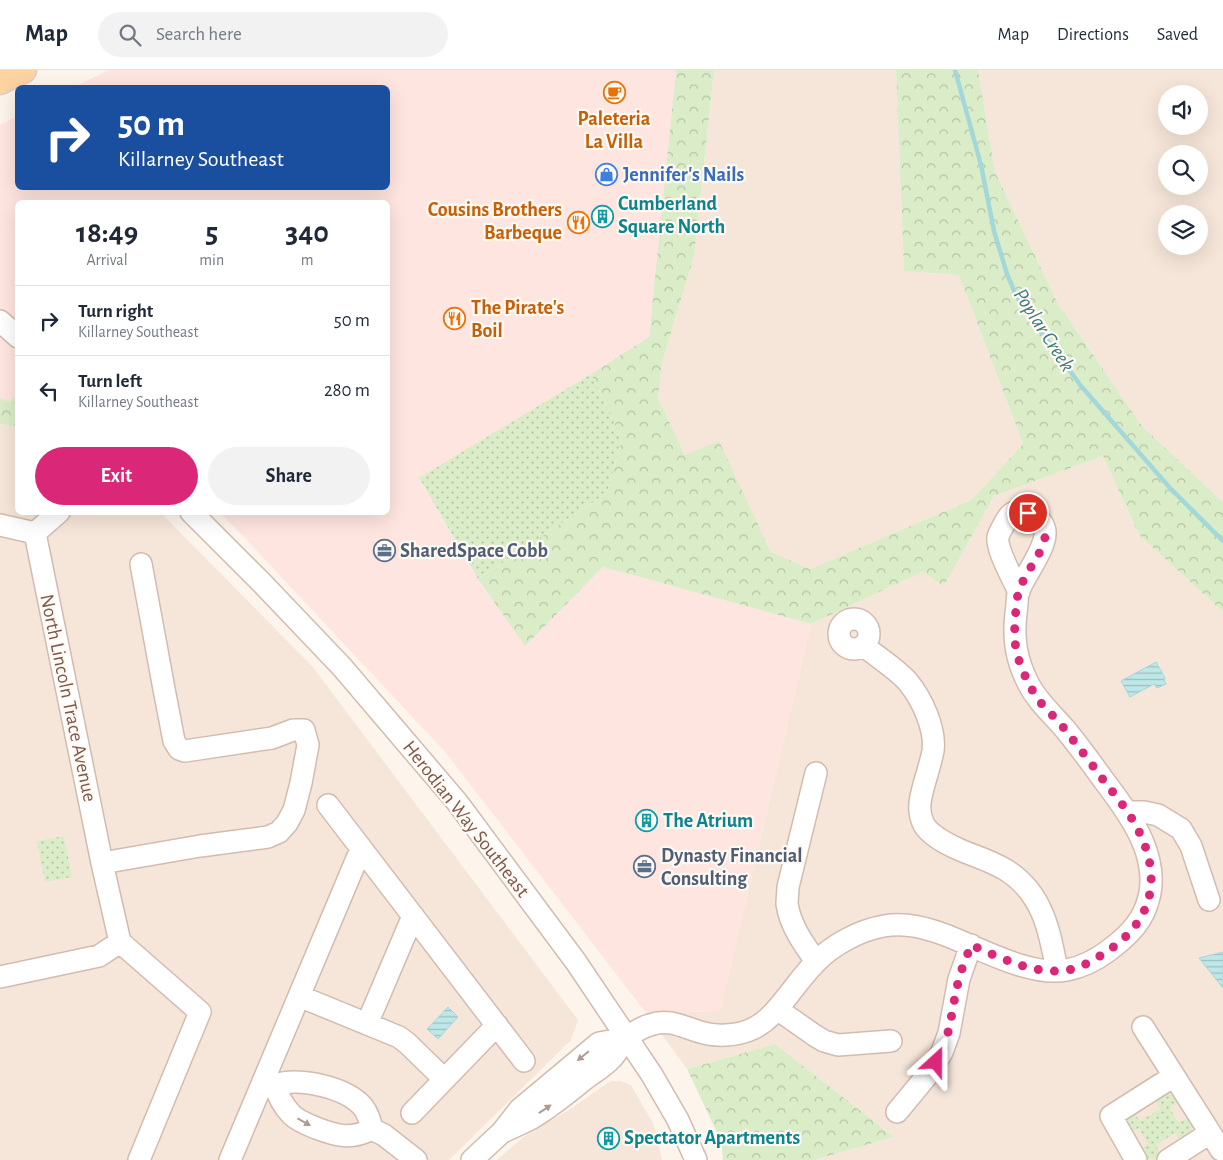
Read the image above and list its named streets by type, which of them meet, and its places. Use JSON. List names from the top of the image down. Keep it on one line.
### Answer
{"streets":{"street":["North Lincoln Trace Avenue","Herodian Way Southeast"]},"water":["Poplar Creek"],"places":{"cafe":["Paleteria La Villa"],"shop":["Jennifer's Nails"],"building":["Cumberland Square North","The Atrium","Spectator Apartments"],"restaurant":["Cousins Brothers Barbeque","The Pirate's Boil"],"office":["SharedSpace Cobb","Dynasty Financial Consulting"]},"page":{"header":"Map","search":"Search here","nav":["Map","Directions","Saved"],"turn":["50 m","Killarney Southeast"],"eta":["18:49","Arrival","5","min","340","m"],"list":[{"name":"Turn right","note":"Killarney Southeast","value":"50 m"},{"name":"Turn left","note":"Killarney Southeast","value":"280 m"}],"buttons":["Exit","Share"]}}
